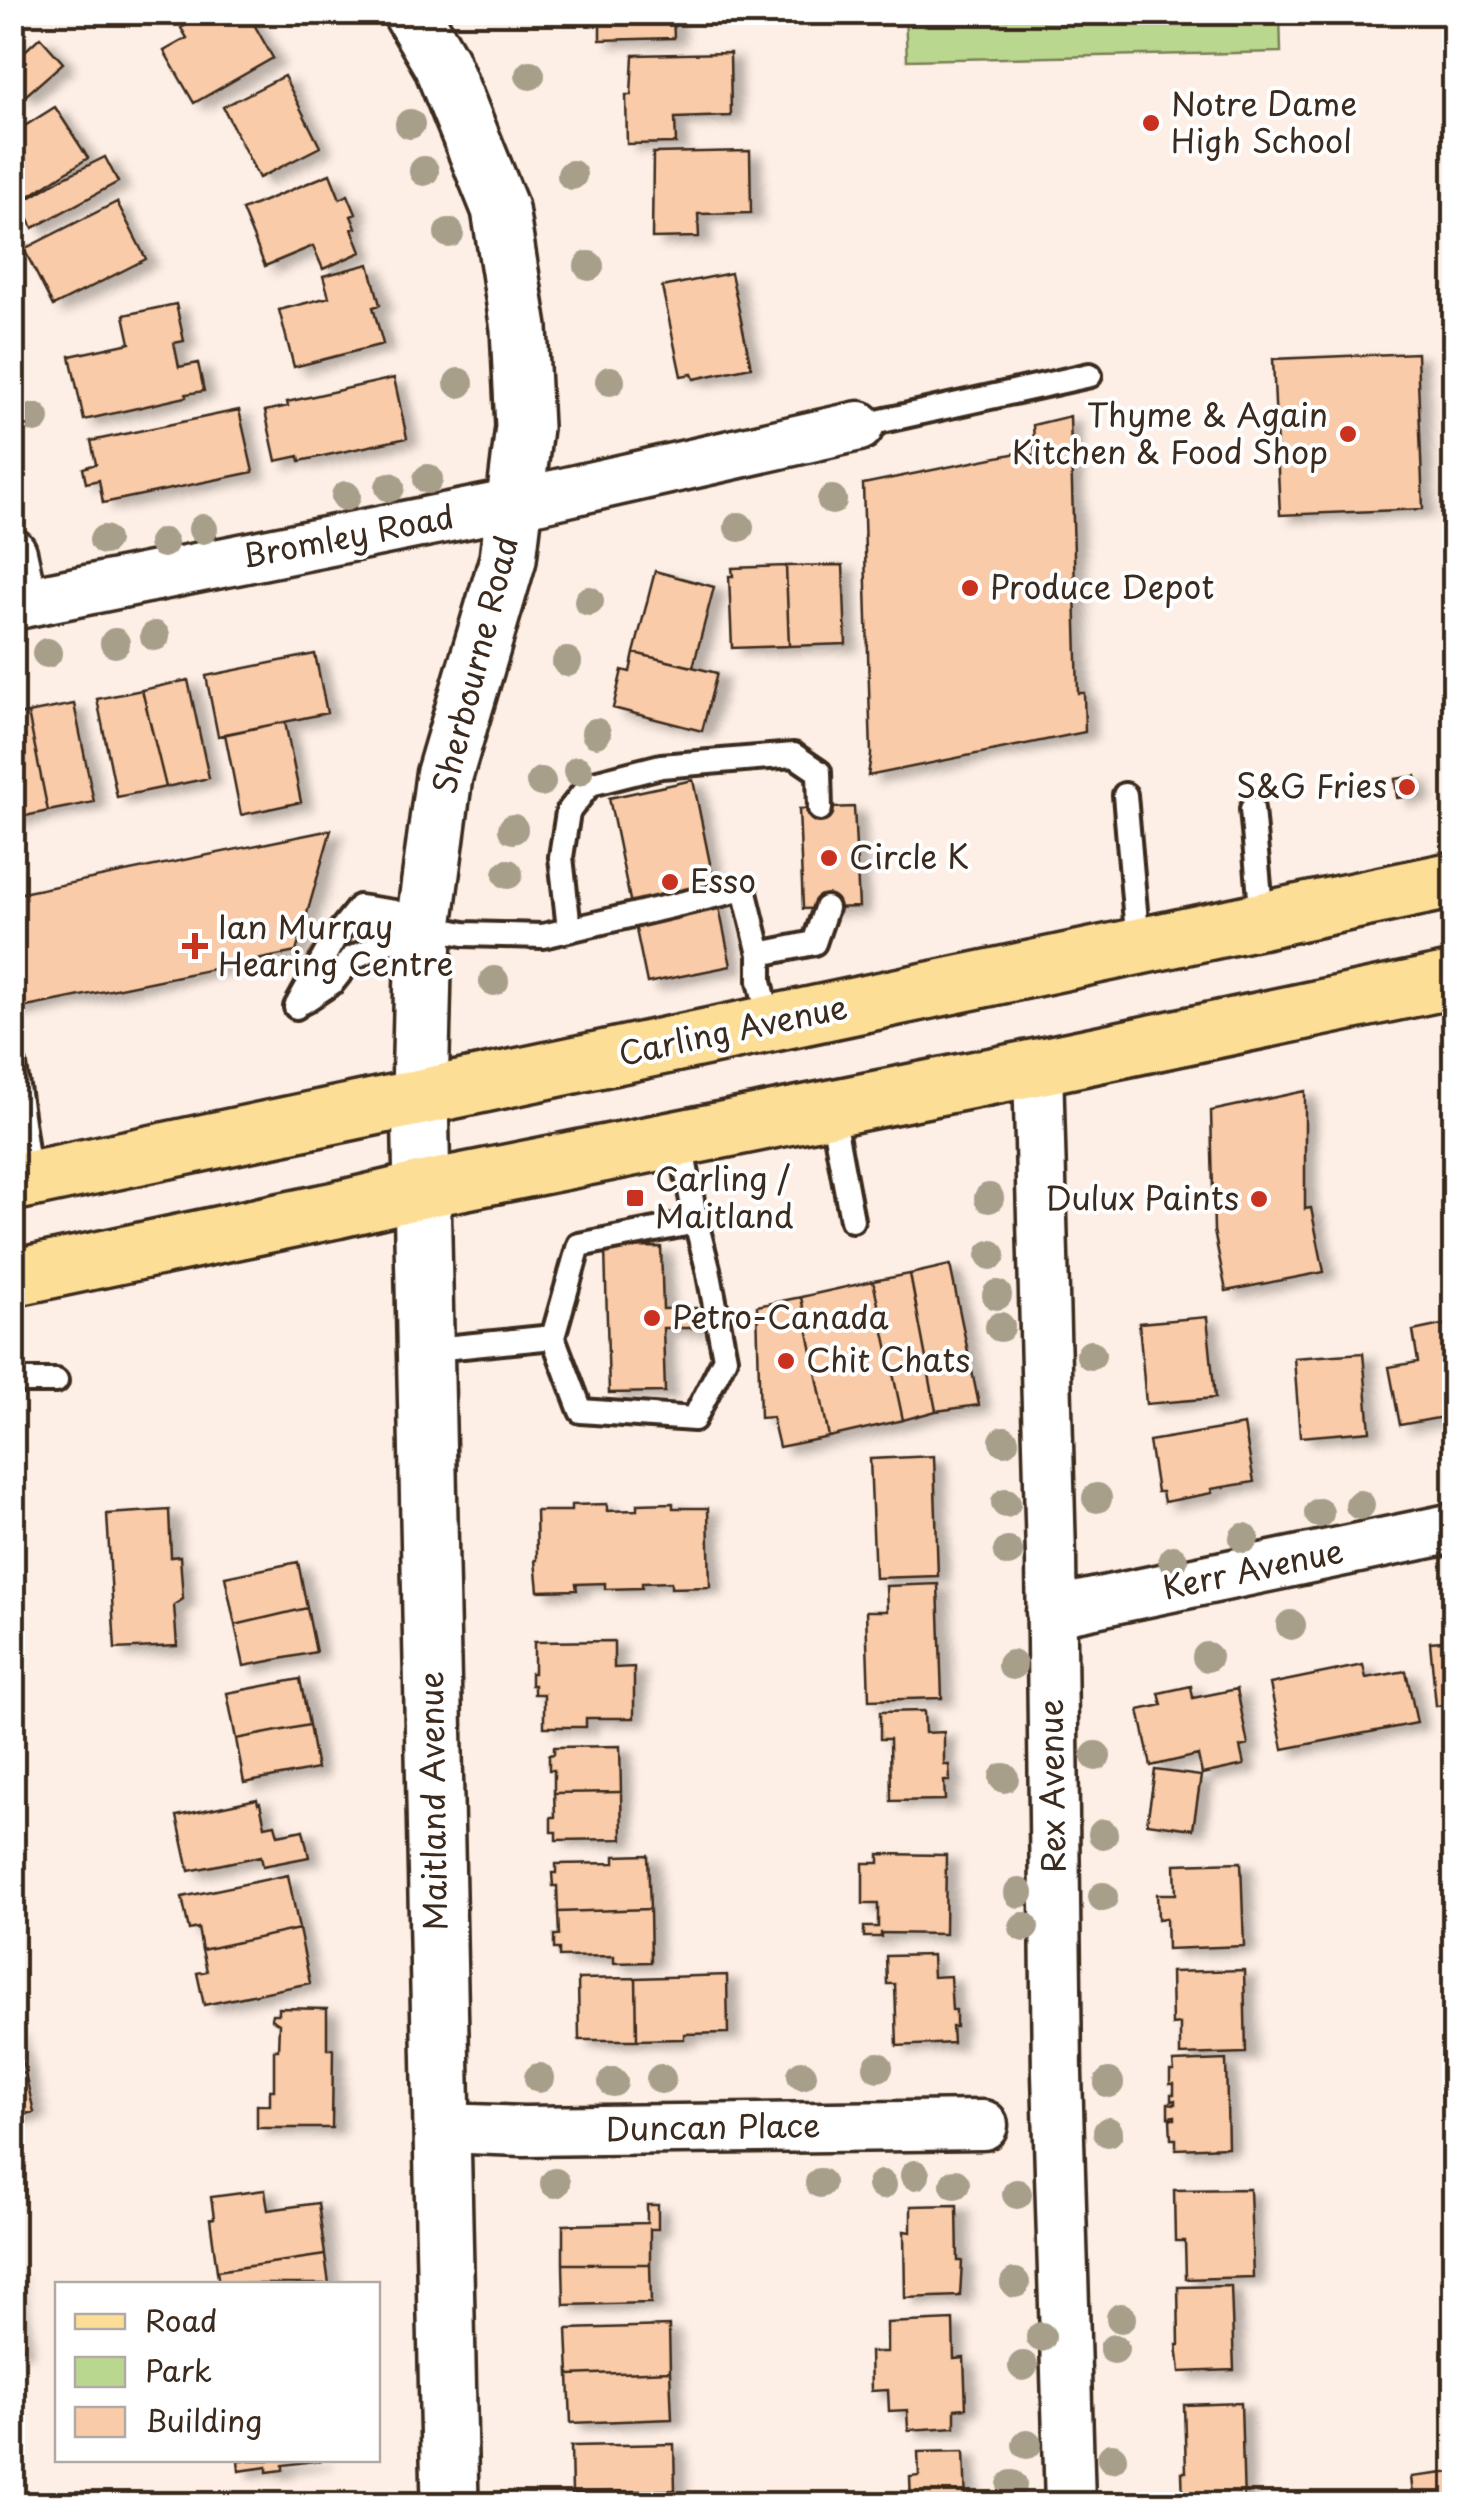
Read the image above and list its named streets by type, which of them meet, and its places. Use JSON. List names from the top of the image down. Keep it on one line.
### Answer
{"streets":{"main road":["Sherbourne Road","Carling Avenue","Maitland Avenue"],"street":["Bromley Road","Kerr Avenue","Rex Avenue","Duncan Place"]},"crossings":[["Bromley Road","Sherbourne Road"],["Sherbourne Road","Carling Avenue"],["Sherbourne Road","Maitland Avenue"],["Carling Avenue","Maitland Avenue"],["Kerr Avenue","Rex Avenue"],["Maitland Avenue","Duncan Place"]],"places":{"other":["Notre Dame High School","Thyme & Again Kitchen & Food Shop","Produce Depot","S&G Fries","Circle K","Esso","Dulux Paints","Petro-Canada","Chit Chats"],"health":["Ian Murray Hearing Centre"],"transit":["Carling / Maitland"]},"legend":["Road","Park","Building"]}
